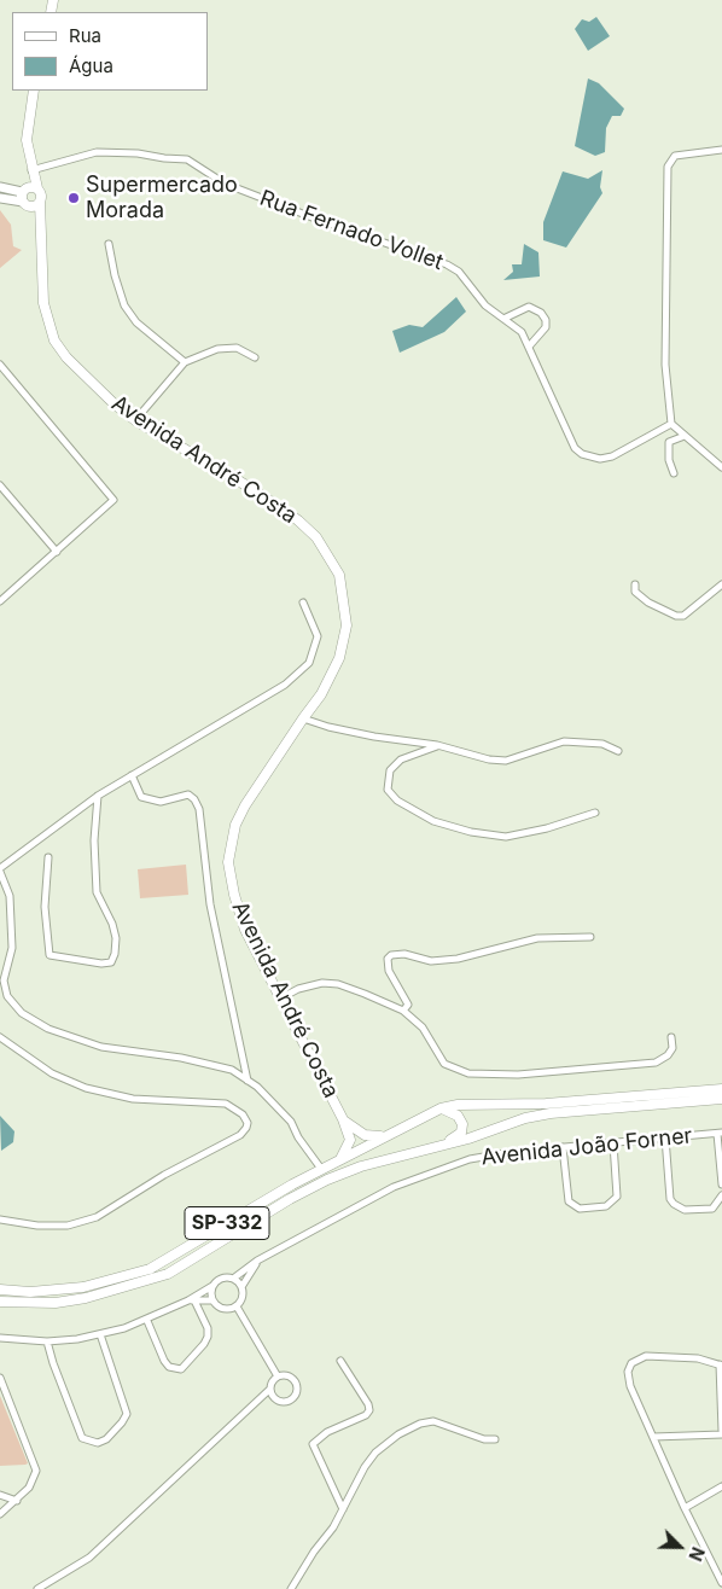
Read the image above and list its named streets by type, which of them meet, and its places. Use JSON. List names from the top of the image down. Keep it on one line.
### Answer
{"streets":{"main road":["Avenida André Costa","SP-332"],"street":["Rua Fernado Vollet","Avenida João Forner"]},"crossings":[["Avenida André Costa","SP-332"]],"places":["Supermercado Morada"],"legend":["Rua","Água"],"north":"bottom right"}
